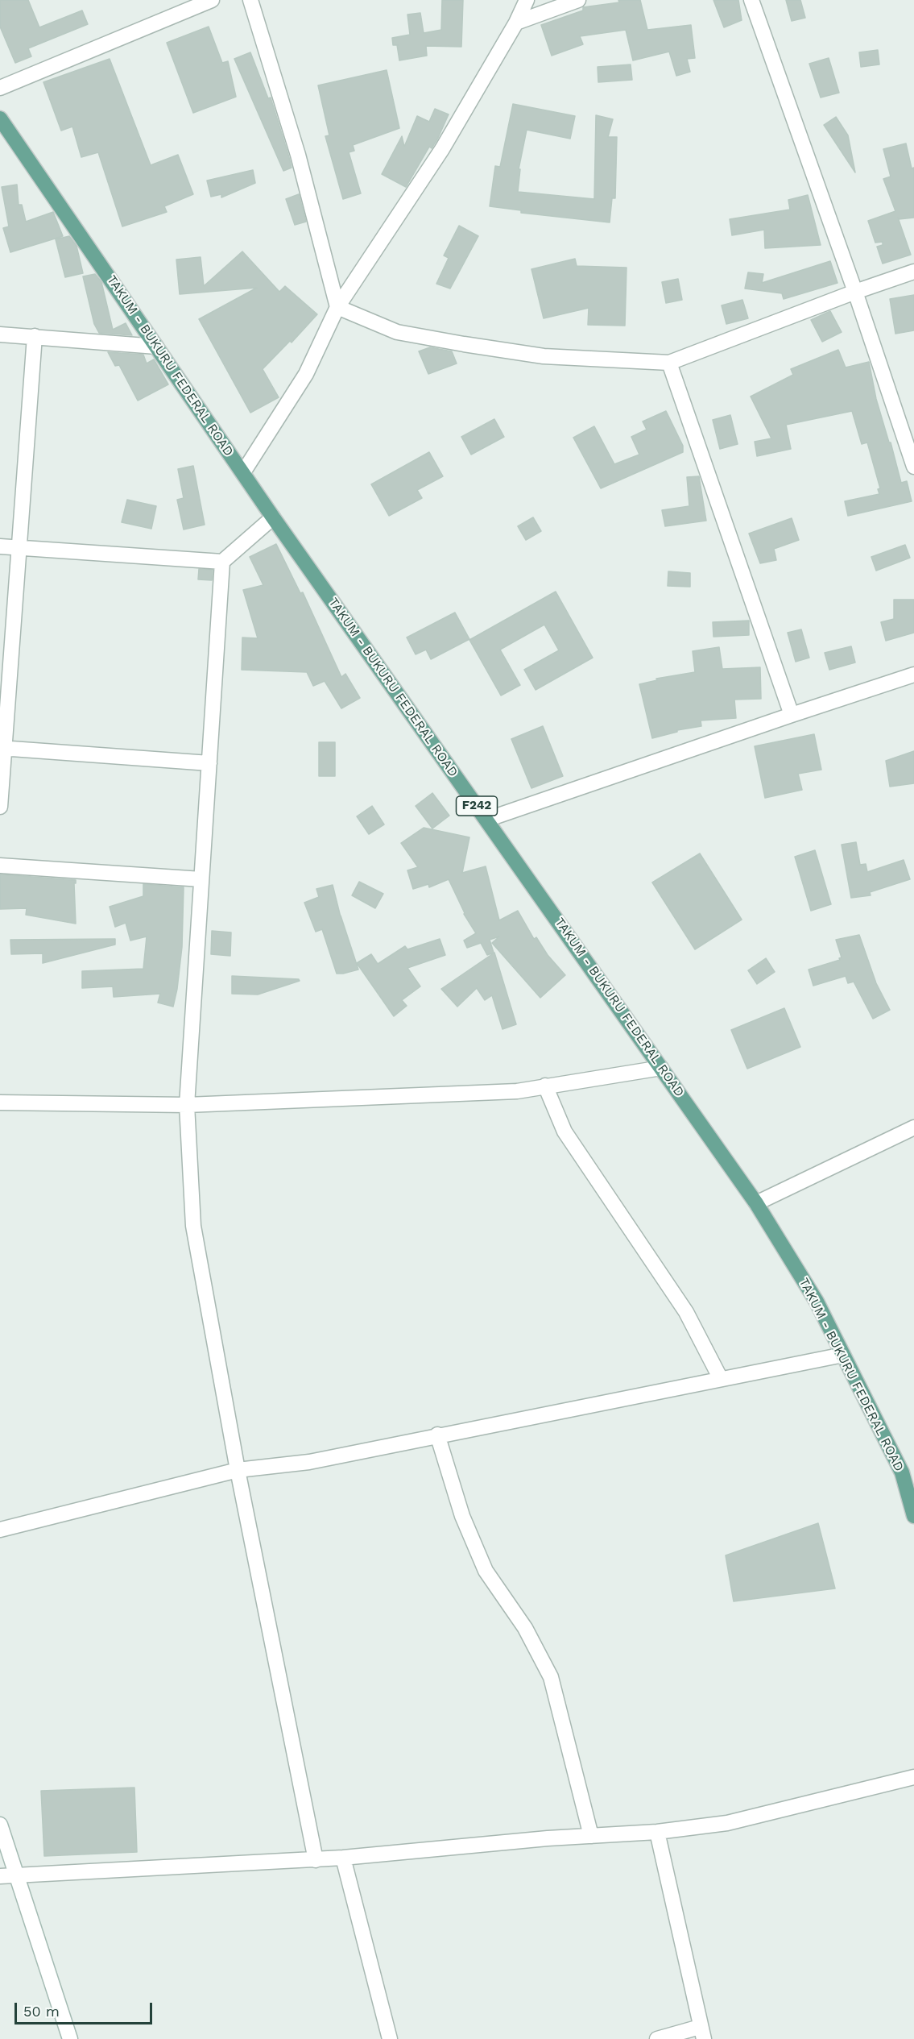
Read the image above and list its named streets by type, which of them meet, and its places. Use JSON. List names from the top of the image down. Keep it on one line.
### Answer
{"streets":{"main road":["TAKUM - BUKURU FEDERAL ROAD","F242"]},"scale_bar":"50 m"}
